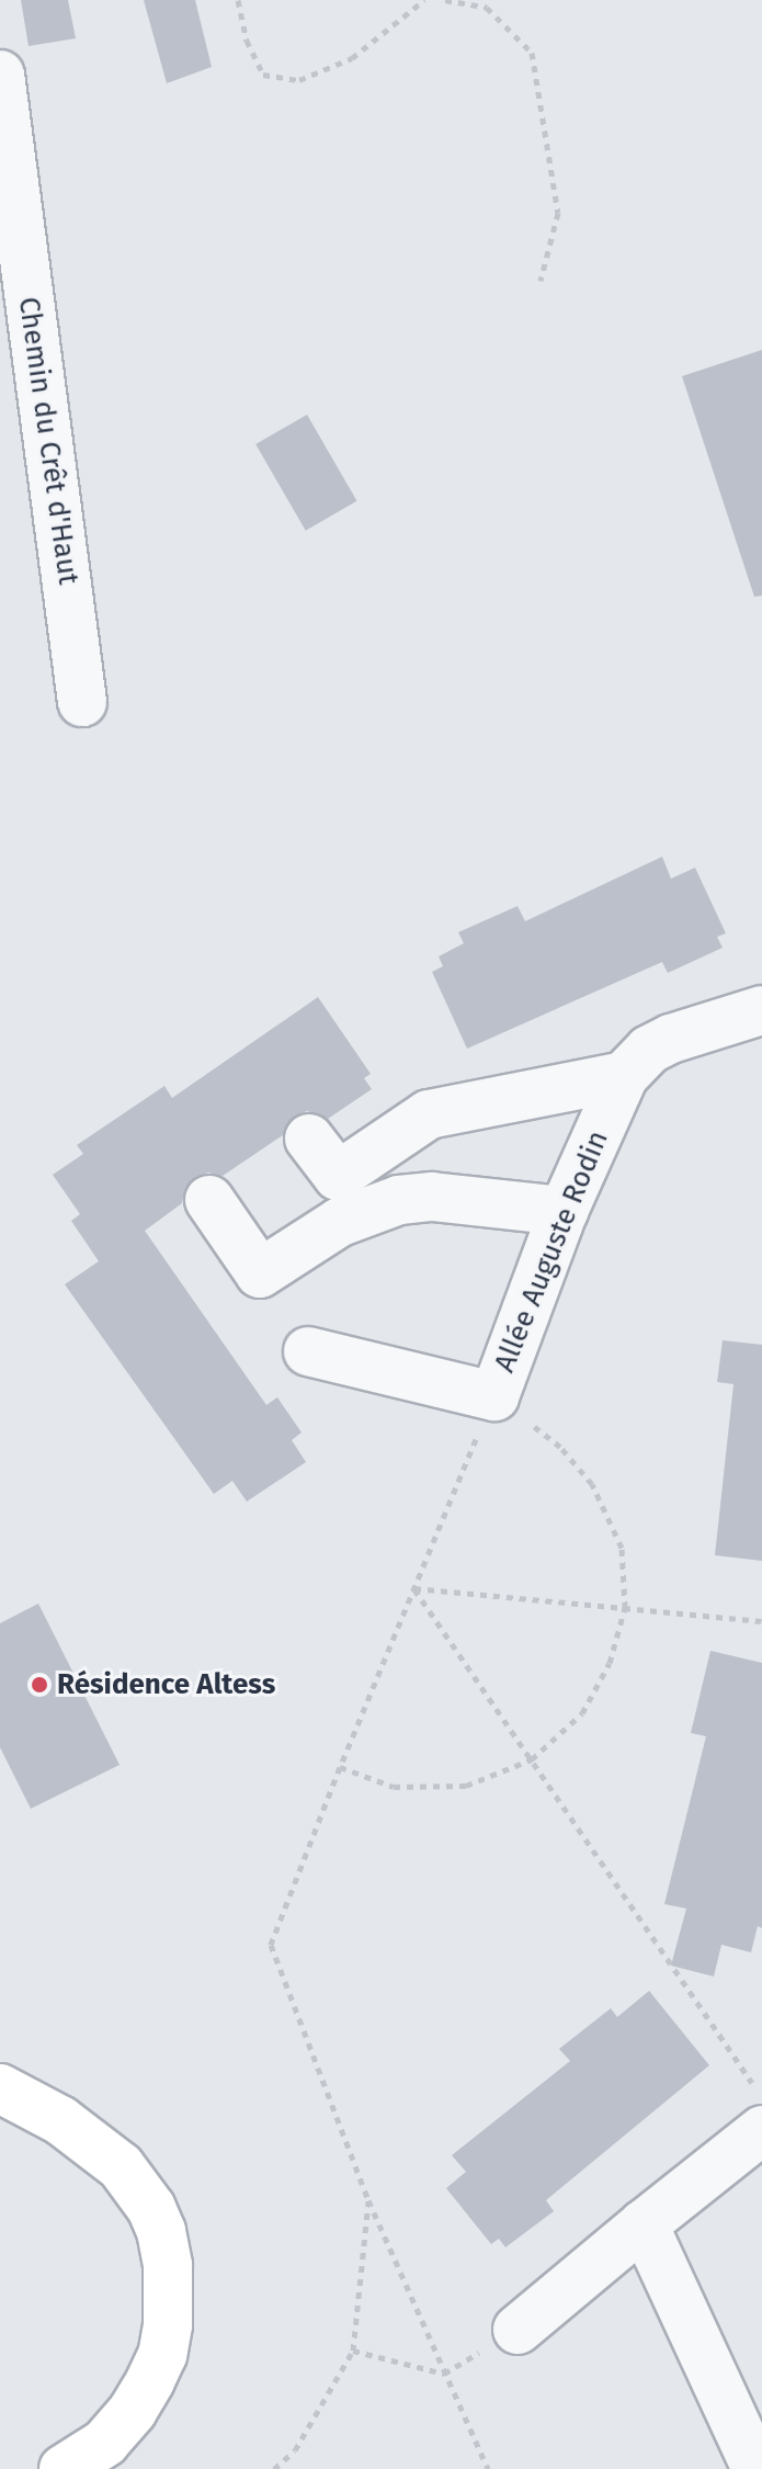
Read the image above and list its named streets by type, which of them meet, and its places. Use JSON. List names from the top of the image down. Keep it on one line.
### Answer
{"streets":{"street":["Chemin du Crêt d'Haut","Allée Auguste Rodin"]},"places":["Résidence Altess"]}
